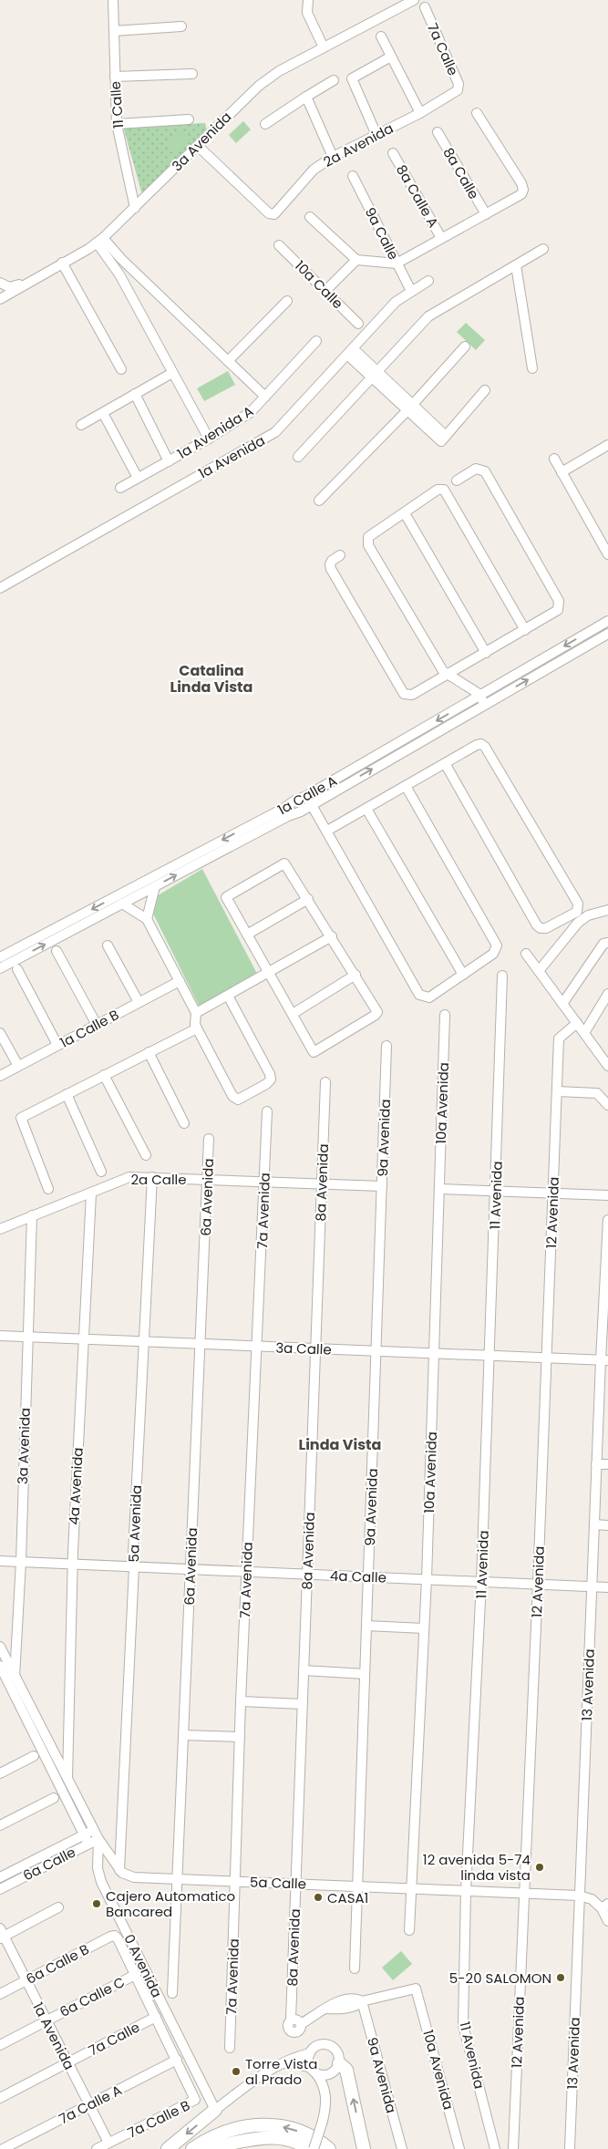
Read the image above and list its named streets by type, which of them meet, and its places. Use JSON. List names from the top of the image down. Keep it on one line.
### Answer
{"streets":{"street":["7a Calle","11 Calle","3a Avenida","2a Avenida","8a Calle","8a Calle A","9a Calle","10a Calle","1a Avenida A","1a Avenida","1a Calle A","1a Calle B","10a Avenida","9a Avenida","2a Calle","8a Avenida","11 Avenida","6a Avenida","7a Avenida","12 Avenida","3a Calle","4a Avenida","5a Avenida","4a Calle","13 Avenida","6a Calle","5a Calle","6a Calle B","0 Avenida","6a Calle C","7a Calle A","7a Calle B"]},"crossings":[["7a Calle","2a Avenida"],["7a Calle","1a Avenida"],["11 Calle","3a Avenida"],["3a Avenida","2a Avenida"],["3a Avenida","2a Calle"],["3a Avenida","3a Calle"],["3a Avenida","4a Calle"],["3a Avenida","0 Avenida"],["9a Calle","1a Avenida"],["1a Avenida","6a Calle B"],["1a Avenida","6a Calle C"],["1a Avenida","7a Calle A"],["1a Avenida","7a Calle B"],["10a Avenida","9a Avenida"],["10a Avenida","8a Avenida"],["10a Avenida","3a Calle"],["10a Avenida","4a Calle"],["10a Avenida","5a Calle"],["9a Avenida","2a Calle"],["9a Avenida","8a Avenida"],["9a Avenida","3a Calle"],["9a Avenida","4a Calle"],["9a Avenida","5a Calle"],["2a Calle","8a Avenida"],["2a Calle","6a Avenida"],["2a Calle","7a Avenida"],["2a Calle","4a Avenida"],["2a Calle","5a Avenida"],["8a Avenida","3a Calle"],["8a Avenida","4a Calle"],["8a Avenida","5a Calle"],["11 Avenida","3a Calle"],["11 Avenida","4a Calle"],["11 Avenida","5a Calle"],["6a Avenida","3a Calle"],["6a Avenida","4a Calle"],["6a Avenida","5a Calle"],["7a Avenida","3a Calle"],["7a Avenida","4a Calle"],["7a Avenida","5a Calle"],["12 Avenida","3a Calle"],["12 Avenida","4a Calle"],["12 Avenida","5a Calle"],["3a Calle","4a Avenida"],["3a Calle","5a Avenida"],["3a Calle","13 Avenida"],["4a Avenida","4a Calle"],["4a Avenida","0 Avenida"],["5a Avenida","4a Calle"],["5a Avenida","5a Calle"],["4a Calle","13 Avenida"],["13 Avenida","5a Calle"],["6a Calle","0 Avenida"],["6a Calle B","6a Calle C"],["7a Calle A","7a Calle B"]],"districts":["Catalina Linda Vista","Linda Vista"],"places":["12 avenida 5-74 linda vista","CASA1","Cajero Automatico Bancared","5-20 SALOMON","Torre Vista al Prado"]}
